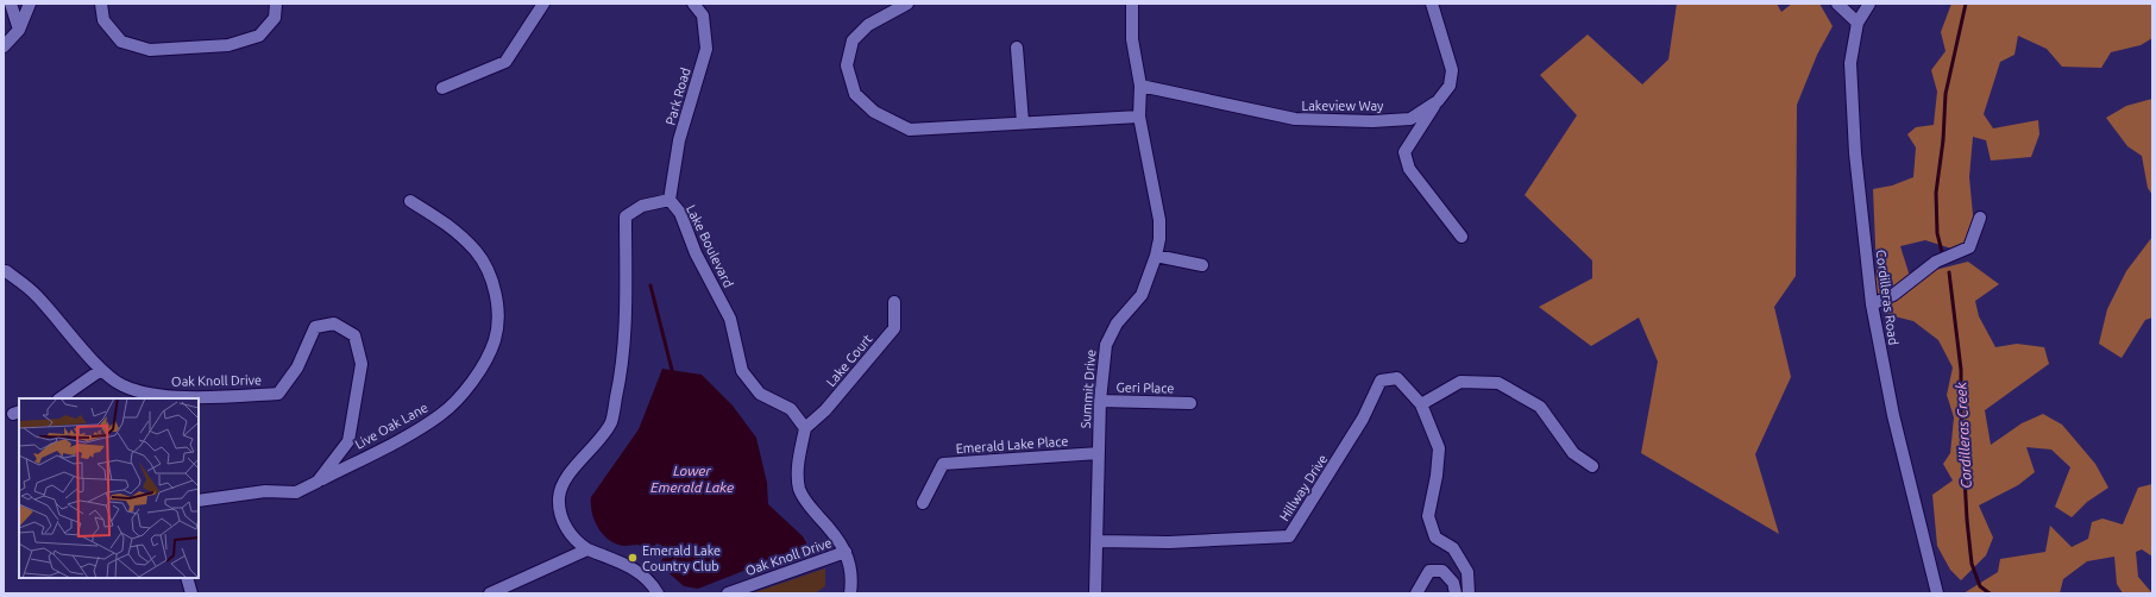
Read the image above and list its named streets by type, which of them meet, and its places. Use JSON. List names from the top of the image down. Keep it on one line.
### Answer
{"streets":{"street":["Park Road","Lakeview Way","Lake Boulevard","Cordilleras Road","Lake Court","Oak Knoll Drive","Geri Place","Summit Drive","Live Oak Lane","Emerald Lake Place","Hillway Drive"]},"crossings":[["Park Road","Lake Boulevard"],["Lakeview Way","Summit Drive"],["Lake Boulevard","Lake Court"],["Oak Knoll Drive","Live Oak Lane"],["Geri Place","Summit Drive"],["Summit Drive","Emerald Lake Place"],["Summit Drive","Hillway Drive"]],"water":["Cordilleras Creek","Lower Emerald Lake"],"places":["Emerald Lake Country Club"]}
